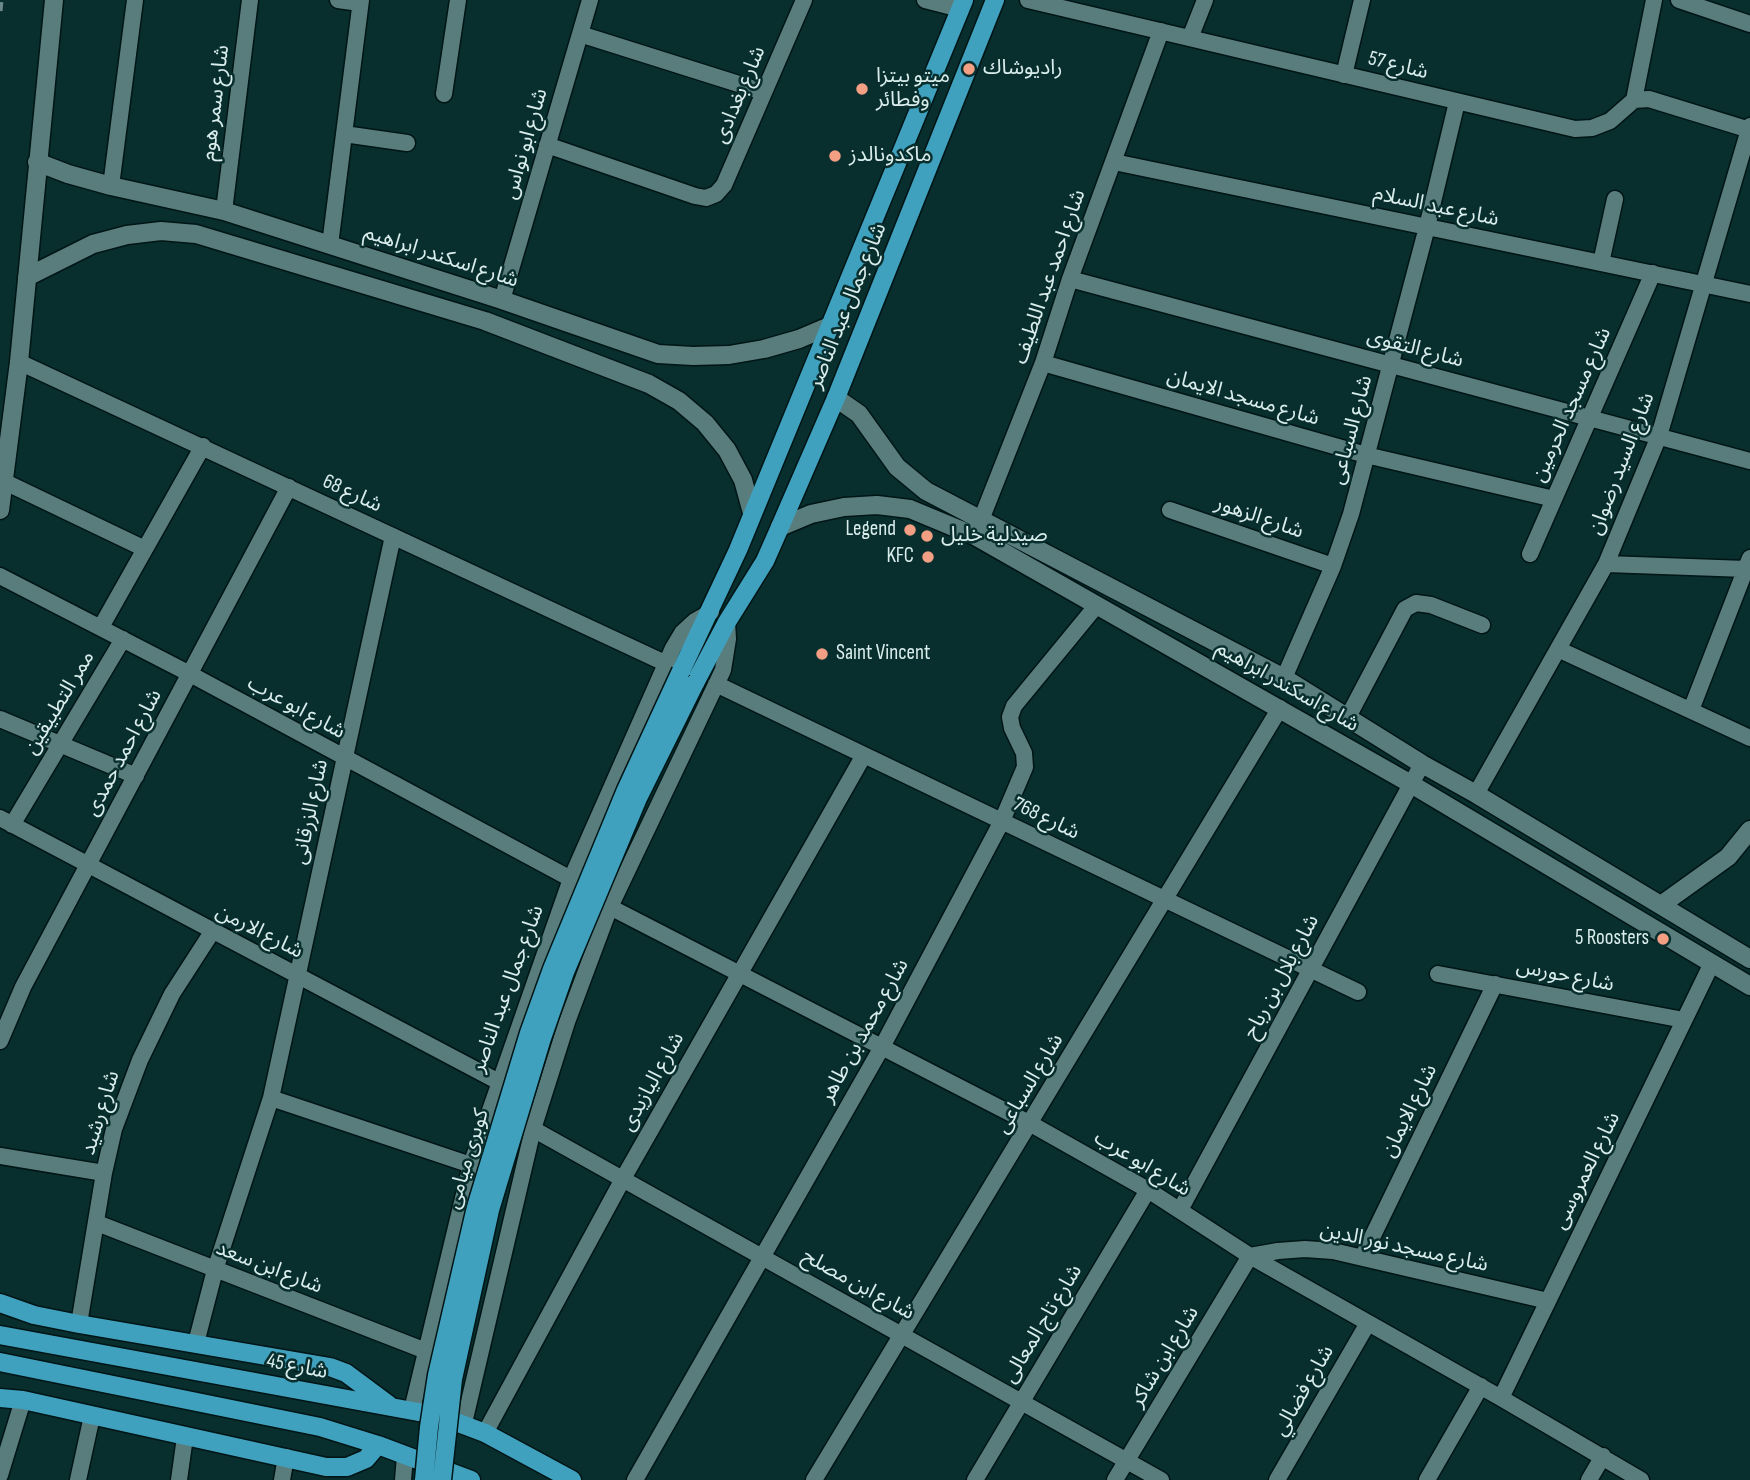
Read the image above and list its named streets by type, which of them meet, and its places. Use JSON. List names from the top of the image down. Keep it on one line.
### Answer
{"streets":{"main road":["شارع جمال عبد الناصر","كوبرى ميامى","شارع 45"],"street":["شارع 57","شارع بغدادى","شارع سمر هوم","شارع ابو نواس","شارع عبد السلام","شارع اسكندر ابراهيم","شارع احمد عبد اللطيف","شارع التقوى","شارع مسجد الايمان","شارع مسجد الحرمين","شارع السباعى","شارع السيد رضوان","شارع 68","شارع الزهور","ممر التطبيقين","شارع ابو عرب","شارع احمد حمدى","شارع الزرقانى","شارع 768","شارع الارمن","شارع حورس","شارع بلال بن رباح","شارع محمد بن طاهر","شارع اليازيدى","شارع الايمان","شارع رشيد","شارع العمروسى","شارع مسجد نور الدين","شارع ابن سعد","شارع ابن مصلح","شارع تاج المعالى","شارع ابن شاكر","شارع فضالي"]},"crossings":[["شارع 57","شارع احمد عبد اللطيف"],["شارع 57","شارع السباعى"],["شارع بغدادى","شارع ابو نواس"],["شارع سمر هوم","شارع اسكندر ابراهيم"],["شارع ابو نواس","شارع اسكندر ابراهيم"],["شارع عبد السلام","شارع احمد عبد اللطيف"],["شارع عبد السلام","شارع مسجد الحرمين"],["شارع عبد السلام","شارع السباعى"],["شارع عبد السلام","شارع السيد رضوان"],["شارع اسكندر ابراهيم","شارع احمد عبد اللطيف"],["شارع اسكندر ابراهيم","شارع جمال عبد الناصر"],["شارع اسكندر ابراهيم","شارع السباعى"],["شارع اسكندر ابراهيم","شارع السيد رضوان"],["شارع اسكندر ابراهيم","شارع بلال بن رباح"],["شارع اسكندر ابراهيم","شارع محمد بن طاهر"],["شارع اسكندر ابراهيم","شارع العمروسى"],["شارع احمد عبد اللطيف","شارع التقوى"],["شارع احمد عبد اللطيف","شارع مسجد الايمان"],["شارع جمال عبد الناصر","شارع 68"],["شارع جمال عبد الناصر","شارع ابو عرب"],["شارع جمال عبد الناصر","شارع الارمن"],["شارع جمال عبد الناصر","كوبرى ميامى"],["شارع جمال عبد الناصر","شارع ابن سعد"],["شارع جمال عبد الناصر","شارع 45"],["شارع التقوى","شارع مسجد الحرمين"],["شارع التقوى","شارع السباعى"],["شارع التقوى","شارع السيد رضوان"],["شارع مسجد الايمان","شارع مسجد الحرمين"],["شارع مسجد الايمان","شارع السباعى"],["شارع السباعى","شارع الزهور"],["شارع السباعى","شارع ابو عرب"],["شارع السباعى","شارع 768"],["شارع السباعى","شارع ابن مصلح"],["شارع 68","شارع احمد حمدى"],["شارع 68","شارع الزرقانى"],["شارع 68","كوبرى ميامى"],["ممر التطبيقين","شارع ابو عرب"],["ممر التطبيقين","شارع الارمن"],["شارع ابو عرب","شارع احمد حمدى"],["شارع ابو عرب","شارع الزرقانى"],["شارع ابو عرب","شارع بلال بن رباح"],["شارع ابو عرب","شارع محمد بن طاهر"],["شارع ابو عرب","شارع اليازيدى"],["شارع ابو عرب","شارع العمروسى"],["شارع ابو عرب","شارع مسجد نور الدين"],["شارع ابو عرب","شارع تاج المعالى"],["شارع ابو عرب","شارع ابن شاكر"],["شارع ابو عرب","شارع فضالي"],["شارع احمد حمدى","شارع الارمن"],["شارع الزرقانى","شارع الارمن"],["شارع الزرقانى","شارع ابن سعد"],["شارع 768","شارع بلال بن رباح"],["شارع 768","شارع محمد بن طاهر"],["شارع 768","شارع اليازيدى"],["شارع الارمن","شارع رشيد"],["شارع حورس","شارع الايمان"],["شارع حورس","شارع العمروسى"],["شارع محمد بن طاهر","شارع ابن مصلح"],["شارع اليازيدى","شارع ابن مصلح"],["شارع اليازيدى","شارع 45"],["شارع الايمان","شارع مسجد نور الدين"],["شارع رشيد","شارع ابن سعد"],["شارع العمروسى","شارع مسجد نور الدين"],["شارع مسجد نور الدين","شارع ابن شاكر"],["شارع ابن مصلح","شارع تاج المعالى"],["شارع ابن مصلح","شارع ابن شاكر"]],"places":["راديوشاك","ميتو بيتزا وفطائر","ماكدونالدز","Legend","صيدلية خليل","KFC","Saint Vincent","5 Roosters"]}
